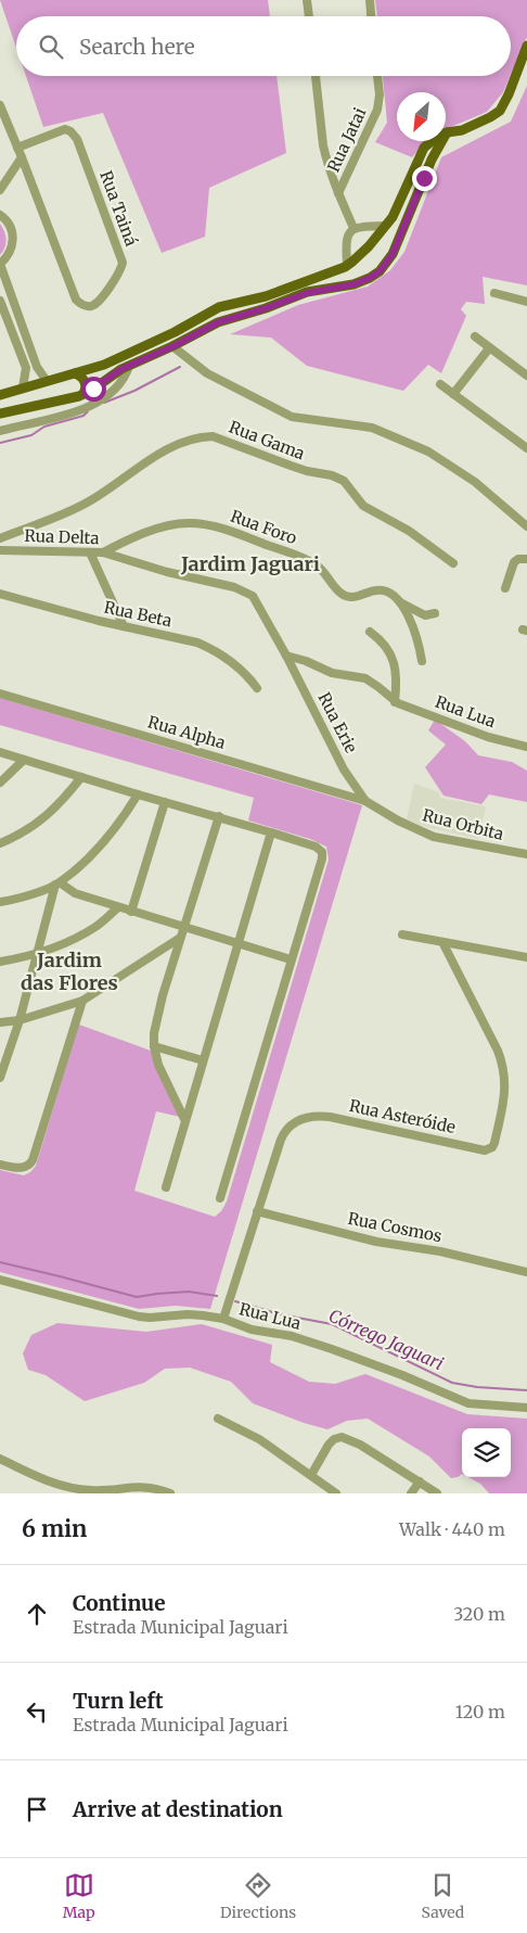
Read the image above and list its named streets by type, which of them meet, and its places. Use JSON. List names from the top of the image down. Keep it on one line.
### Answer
{"streets":{"street":["Rua Jatai","Rua Tainá","Rua Gama","Rua Foro","Rua Delta","Rua Beta","Rua Lua","Rua Erie","Rua Alpha","Rua Orbita","Rua Asteróide","Rua Cosmos"]},"crossings":[["Rua Foro","Rua Delta"],["Rua Delta","Rua Erie"],["Rua Lua","Rua Asteróide"],["Rua Erie","Rua Alpha"],["Rua Erie","Rua Orbita"],["Rua Alpha","Rua Orbita"],["Rua Asteróide","Rua Cosmos"]],"districts":["Jardim Jaguari","Jardim das Flores"],"water":["Córrego Jaguari"],"north":"bottom left","page":{"search":"Search here","heading":["6 min","Walk · 440 m"],"list":[["Continue","Estrada Municipal Jaguari","320 m"],["Turn left","Estrada Municipal Jaguari","120 m"],"Arrive at destination"],"nav":["Map","Directions","Saved"]}}
